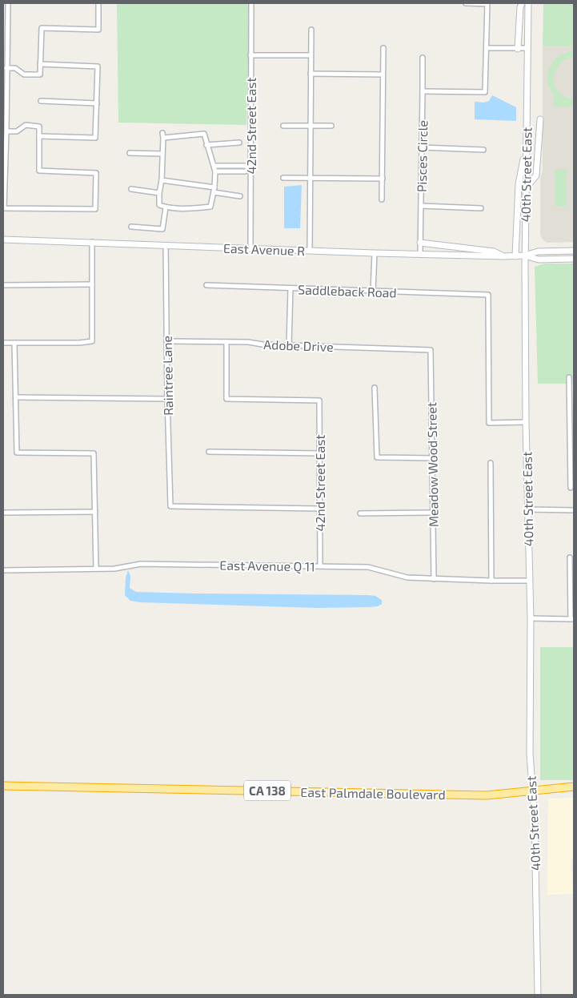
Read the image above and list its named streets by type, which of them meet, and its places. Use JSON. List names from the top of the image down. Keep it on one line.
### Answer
{"streets":{"highway":["CA 138","East Palmdale Boulevard"],"main road":["40th Street East","East Avenue R"],"street":["42nd Street East","Pisces Circle","Saddleback Road","Adobe Drive","Raintree Lane","Meadow Wood Street","East Avenue Q 11"]},"crossings":[["42nd Street East","East Avenue R"],["42nd Street East","Adobe Drive"],["42nd Street East","Raintree Lane"],["42nd Street East","East Avenue Q 11"],["Pisces Circle","East Avenue R"],["40th Street East","East Avenue R"],["40th Street East","Saddleback Road"],["40th Street East","East Avenue Q 11"],["40th Street East","East Palmdale Boulevard"],["East Avenue R","Raintree Lane"],["Adobe Drive","Raintree Lane"],["Adobe Drive","Meadow Wood Street"],["Meadow Wood Street","East Avenue Q 11"]]}
